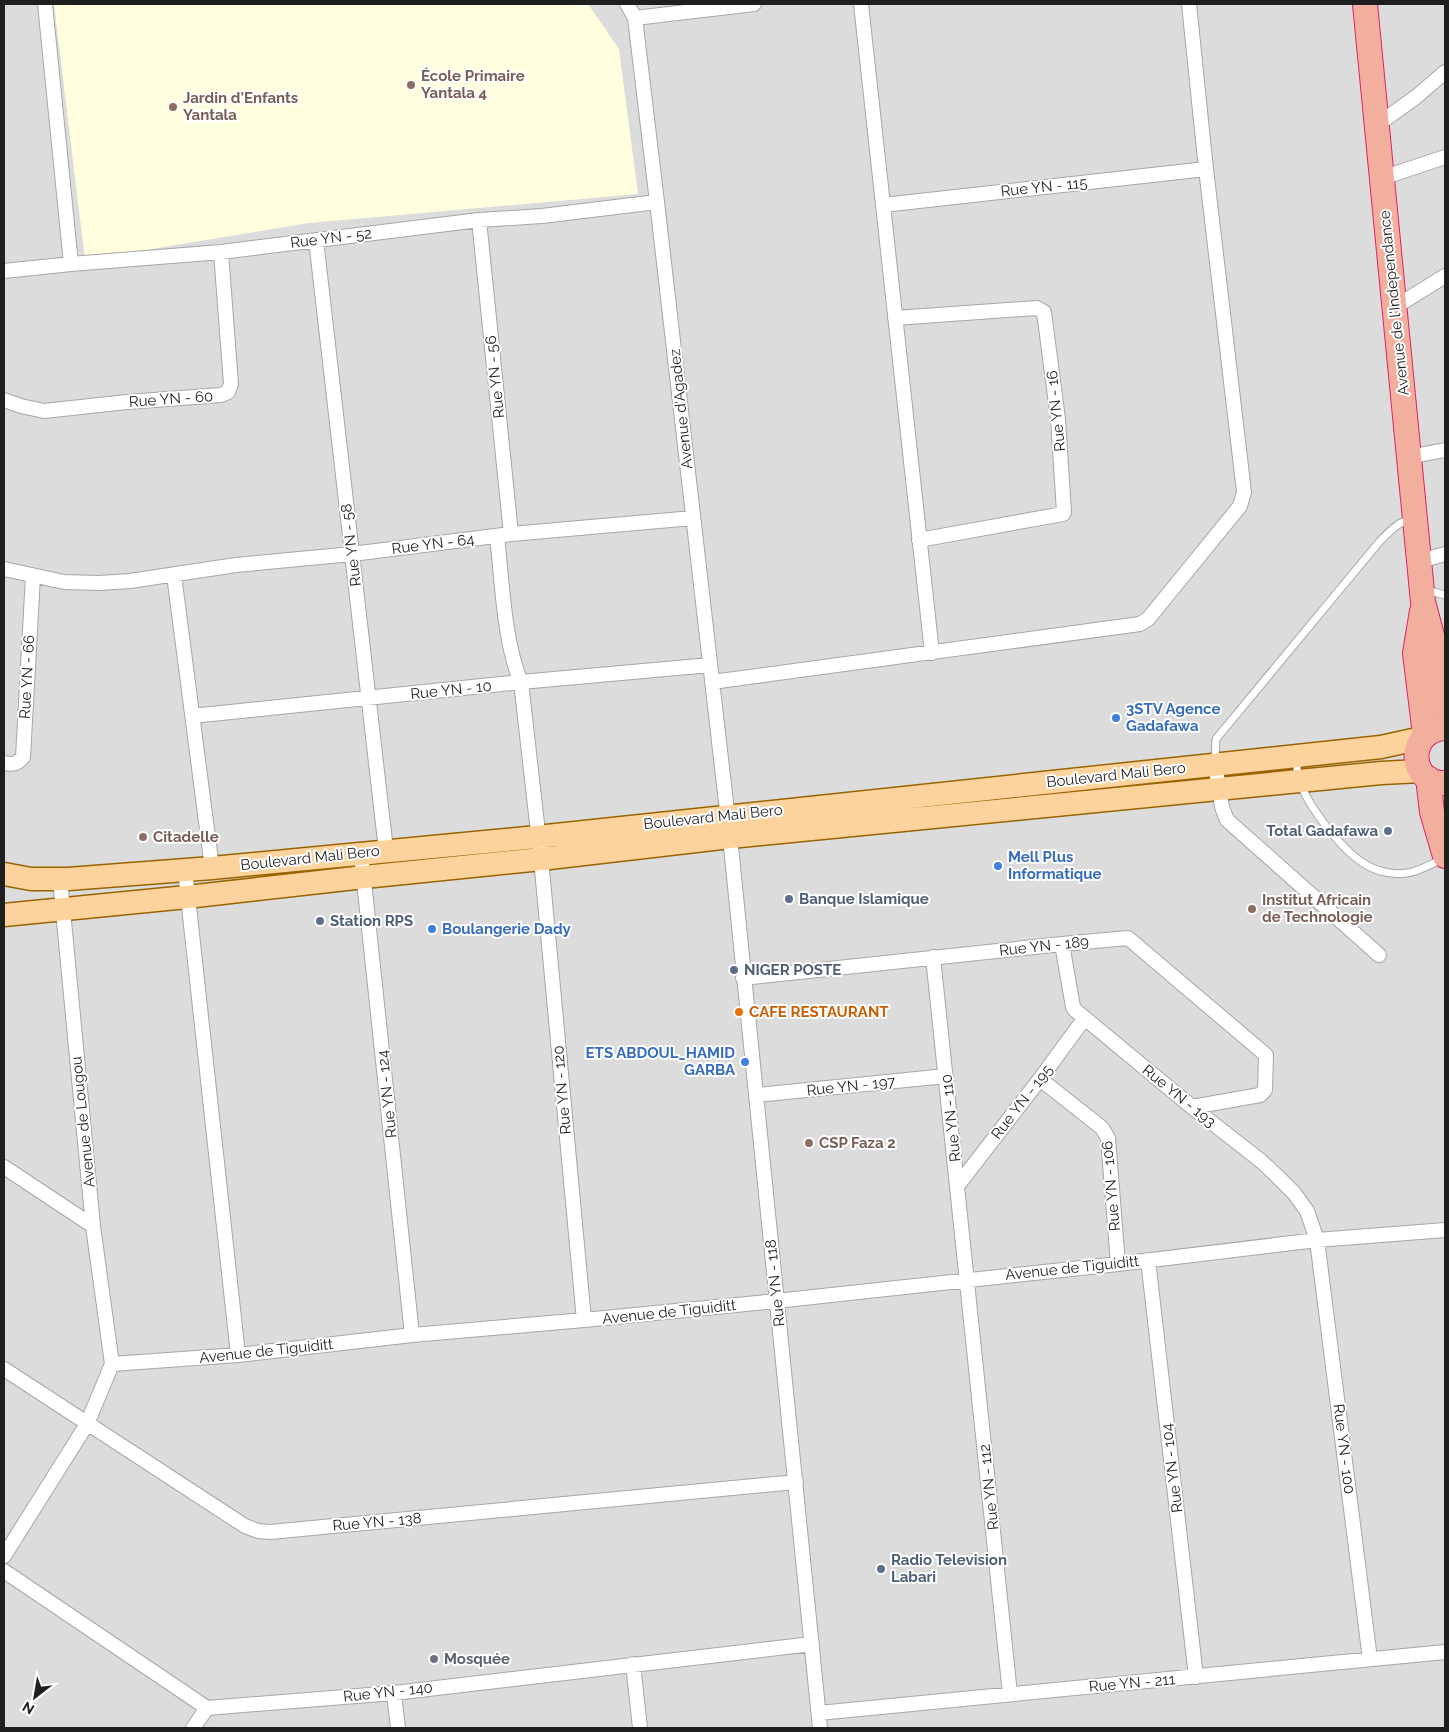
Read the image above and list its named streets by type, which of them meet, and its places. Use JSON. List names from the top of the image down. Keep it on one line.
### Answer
{"streets":{"highway":["Avenue de l'Independance"],"main road":["Boulevard Mali Bero"],"street":["Rue YN - 115","Rue YN - 52","Rue YN - 56","Rue YN - 60","Avenue d'Agadez","Rue YN - 16","Rue YN - 64","Rue YN - 58","Rue YN - 66","Rue YN - 10","Rue YN - 189","Rue YN - 197","Rue YN - 120","Rue YN - 124","Rue YN - 193","Rue YN - 195","Rue YN - 110","Avenue de Lougou","Rue YN - 106","Avenue de Tiguiditt","Rue YN - 118","Rue YN - 100","Rue YN - 104","Rue YN - 112","Rue YN - 138","Rue YN - 211","Rue YN - 140"]},"crossings":[["Rue YN - 52","Rue YN - 56"],["Rue YN - 52","Rue YN - 60"],["Rue YN - 52","Avenue d'Agadez"],["Rue YN - 52","Rue YN - 58"],["Avenue de l'Independance","Boulevard Mali Bero"],["Rue YN - 56","Rue YN - 64"],["Rue YN - 56","Rue YN - 10"],["Rue YN - 56","Boulevard Mali Bero"],["Rue YN - 56","Rue YN - 120"],["Avenue d'Agadez","Rue YN - 64"],["Avenue d'Agadez","Rue YN - 10"],["Avenue d'Agadez","Boulevard Mali Bero"],["Avenue d'Agadez","Rue YN - 118"],["Rue YN - 64","Rue YN - 58"],["Rue YN - 64","Rue YN - 66"],["Rue YN - 58","Rue YN - 10"],["Rue YN - 58","Boulevard Mali Bero"],["Boulevard Mali Bero","Rue YN - 120"],["Boulevard Mali Bero","Rue YN - 124"],["Boulevard Mali Bero","Avenue de Lougou"],["Boulevard Mali Bero","Rue YN - 118"],["Rue YN - 189","Rue YN - 193"],["Rue YN - 189","Rue YN - 110"],["Rue YN - 189","Rue YN - 118"],["Rue YN - 197","Rue YN - 110"],["Rue YN - 197","Rue YN - 118"],["Rue YN - 120","Avenue de Tiguiditt"],["Rue YN - 124","Avenue de Tiguiditt"],["Rue YN - 193","Rue YN - 195"],["Rue YN - 193","Avenue de Tiguiditt"],["Rue YN - 193","Rue YN - 100"],["Rue YN - 195","Rue YN - 110"],["Rue YN - 195","Rue YN - 106"],["Rue YN - 110","Avenue de Tiguiditt"],["Rue YN - 110","Rue YN - 112"],["Avenue de Lougou","Avenue de Tiguiditt"],["Rue YN - 106","Avenue de Tiguiditt"],["Avenue de Tiguiditt","Rue YN - 118"],["Avenue de Tiguiditt","Rue YN - 100"],["Avenue de Tiguiditt","Rue YN - 104"],["Avenue de Tiguiditt","Rue YN - 112"],["Rue YN - 118","Rue YN - 138"],["Rue YN - 118","Rue YN - 211"],["Rue YN - 118","Rue YN - 140"],["Rue YN - 100","Rue YN - 211"],["Rue YN - 104","Rue YN - 211"],["Rue YN - 112","Rue YN - 211"]],"places":["École Primaire Yantala 4","Jardin d'Enfants Yantala","3STV Agence Gadafawa","Total Gadafawa","Citadelle","Mell Plus Informatique","Banque Islamique","Institut Africain de Technologie","Station RPS","Boulangerie Dady","NIGER POSTE","CAFE RESTAURANT","ETS ABDOUL_HAMID GARBA","CSP Faza 2","Radio Television Labari","Mosquée"],"north":"bottom left"}
